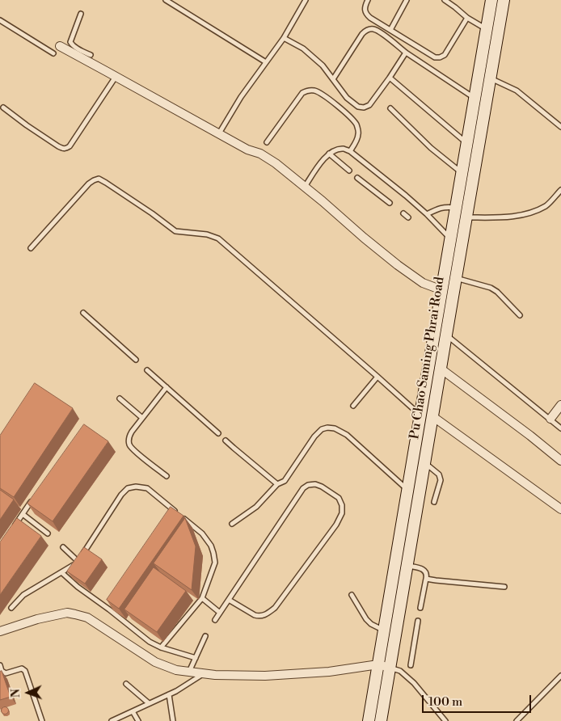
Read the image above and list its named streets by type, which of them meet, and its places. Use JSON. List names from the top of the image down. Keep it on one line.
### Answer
{"streets":{"main road":["Pu Chao Saming Phrai Road"]},"scale_bar":"100 m","north":"left"}
